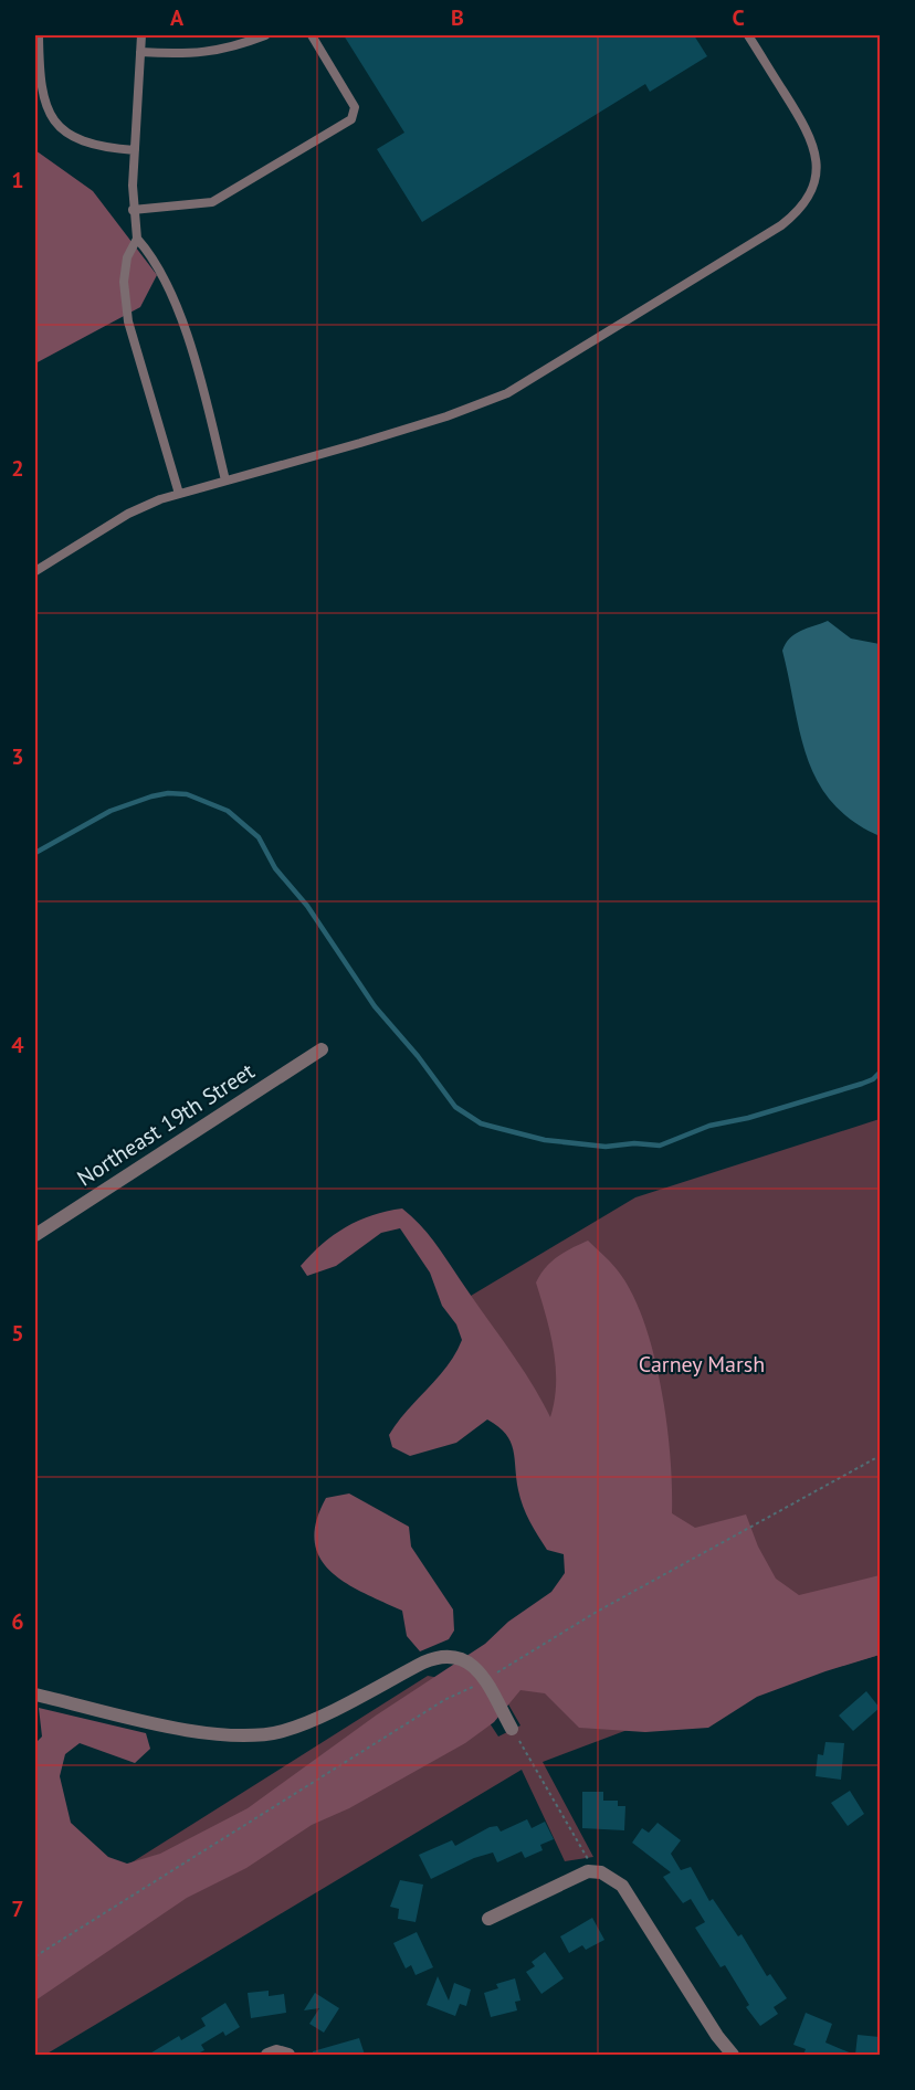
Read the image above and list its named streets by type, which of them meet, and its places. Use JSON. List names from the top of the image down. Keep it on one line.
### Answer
{"streets":{"street":["Northeast 19th Street"]},"parks":["Carney Marsh"],"grid":{"columns":["A","B","C"],"rows":["1","2","3","4","5","6","7"]}}
